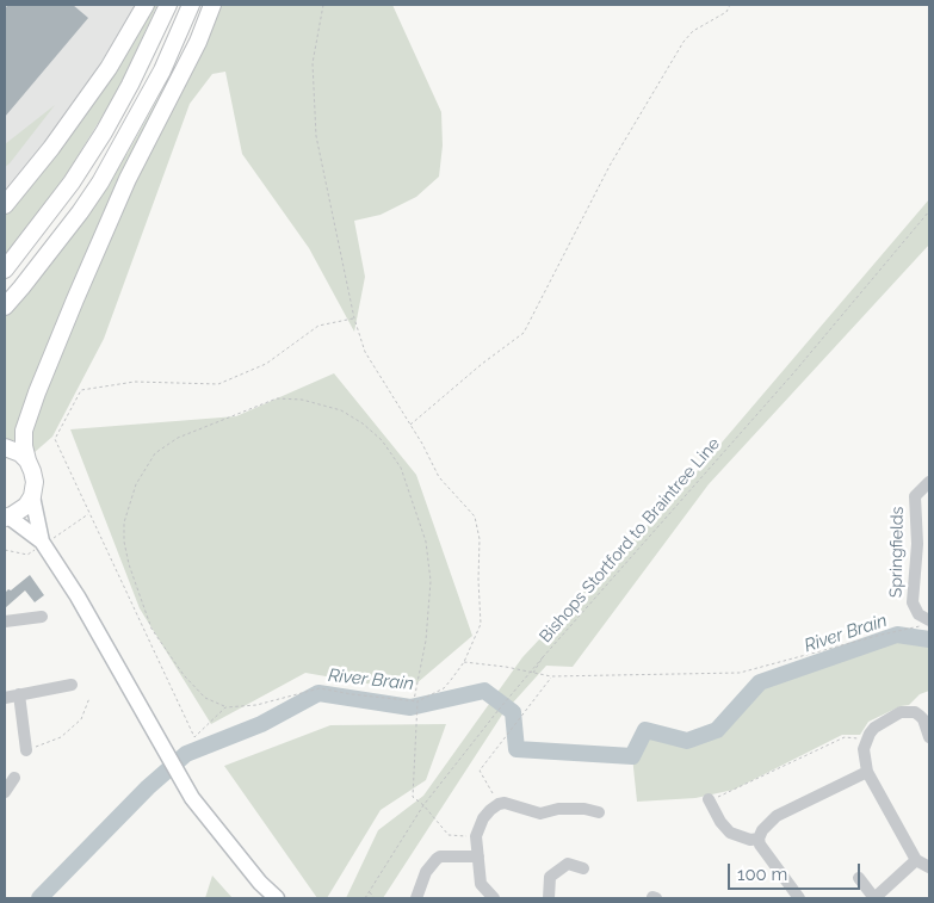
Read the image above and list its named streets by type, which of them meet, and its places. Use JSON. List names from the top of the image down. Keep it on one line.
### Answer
{"streets":{"street":["Springfields"],"path":["Bishops Stortford to Braintree Line"]},"water":["River Brain"],"scale_bar":"100 m"}
